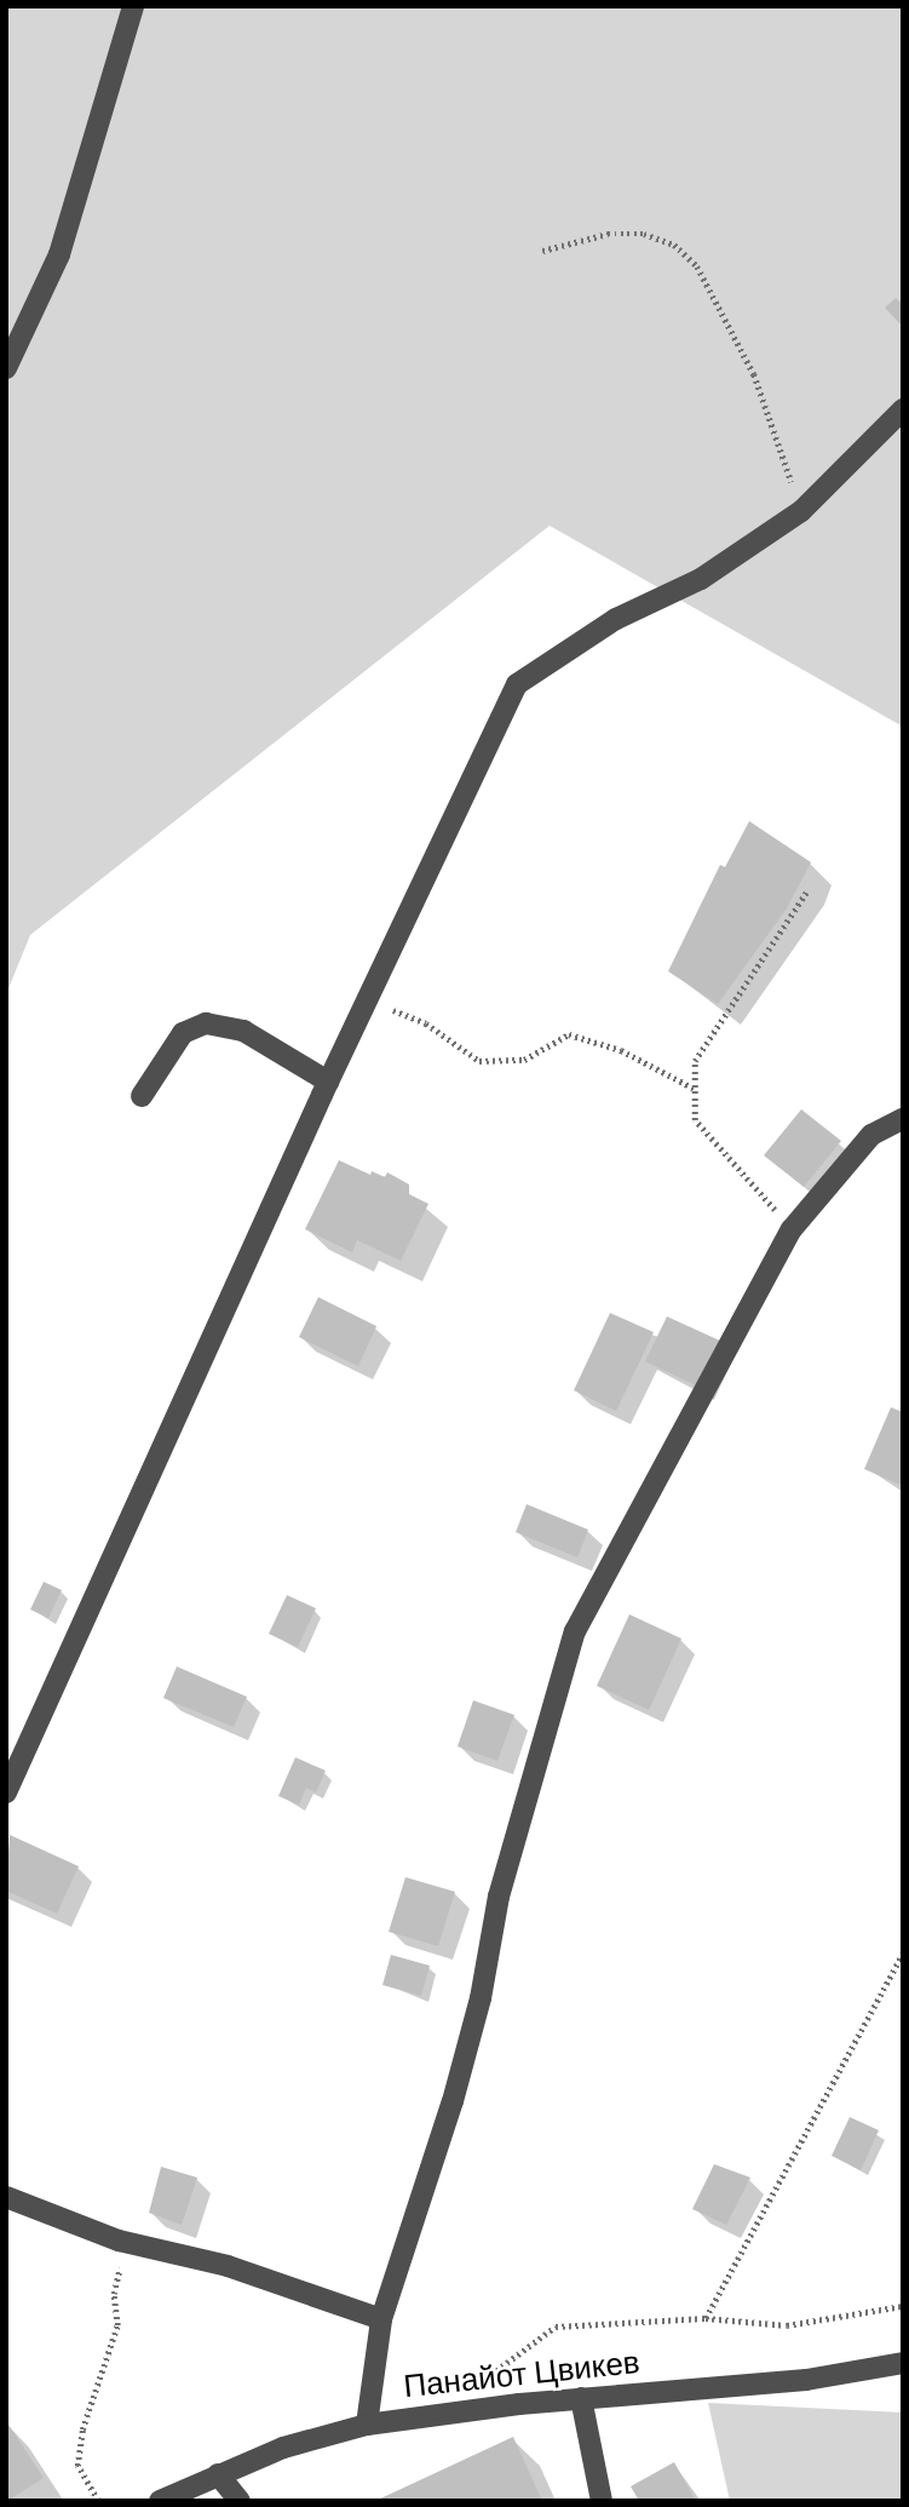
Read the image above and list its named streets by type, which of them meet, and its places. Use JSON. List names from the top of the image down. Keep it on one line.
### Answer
{"streets":{"street":["Панайот Цвикев"]}}
